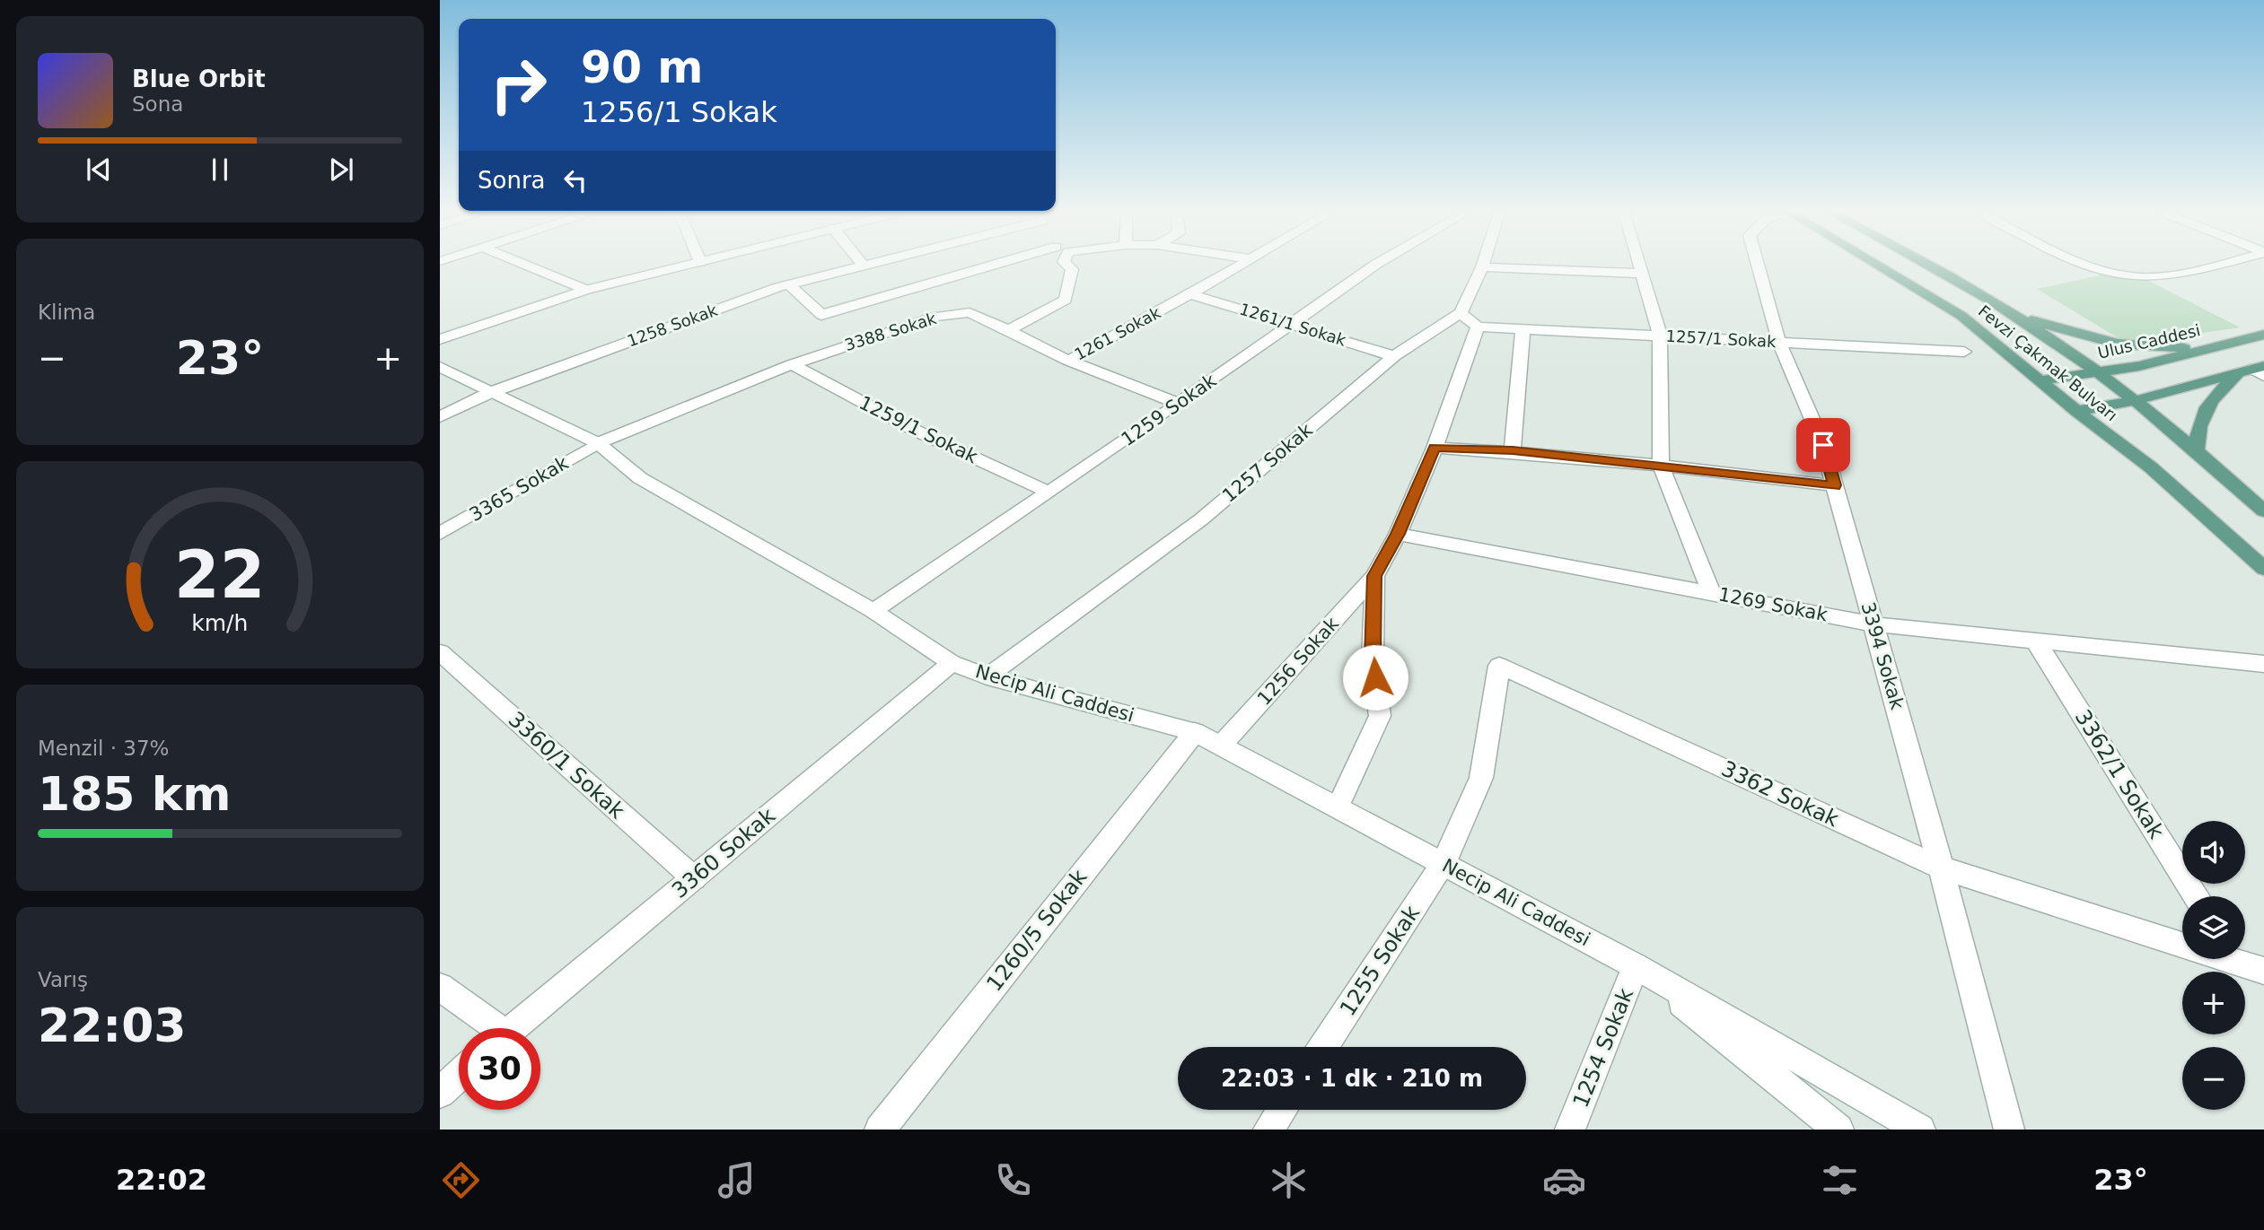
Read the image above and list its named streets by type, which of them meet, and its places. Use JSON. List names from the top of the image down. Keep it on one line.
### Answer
{"streets":{"main road":["Ulus Caddesi","Fevzi Çakmak Bulvarı"],"street":["1261/1 Sokak","1258 Sokak","3388 Sokak","1261 Sokak","1257/1 Sokak","1259 Sokak","1259/1 Sokak","1257 Sokak","3365 Sokak","1269 Sokak","3394 Sokak","1256 Sokak","Necip Ali Caddesi","3360/1 Sokak","3362/1 Sokak","3362 Sokak","3360 Sokak","1260/5 Sokak","1255 Sokak","1254 Sokak"]},"crossings":[["1261/1 Sokak","1261 Sokak"],["1261/1 Sokak","1259 Sokak"],["1261/1 Sokak","1257 Sokak"],["1258 Sokak","Necip Ali Caddesi"],["3388 Sokak","1261 Sokak"],["3388 Sokak","1259 Sokak"],["3388 Sokak","1259/1 Sokak"],["3388 Sokak","3365 Sokak"],["3388 Sokak","Necip Ali Caddesi"],["1257/1 Sokak","3394 Sokak"],["1257/1 Sokak","1256 Sokak"],["Ulus Caddesi","Fevzi Çakmak Bulvarı"],["1259 Sokak","1259/1 Sokak"],["1259 Sokak","Necip Ali Caddesi"],["1257 Sokak","Necip Ali Caddesi"],["3365 Sokak","Necip Ali Caddesi"],["1269 Sokak","3394 Sokak"],["1269 Sokak","1256 Sokak"],["1269 Sokak","3362/1 Sokak"],["3394 Sokak","3362 Sokak"],["1256 Sokak","Necip Ali Caddesi"],["Necip Ali Caddesi","3362 Sokak"],["Necip Ali Caddesi","3360 Sokak"],["Necip Ali Caddesi","1260/5 Sokak"],["Necip Ali Caddesi","1255 Sokak"],["Necip Ali Caddesi","1254 Sokak"],["3360/1 Sokak","3360 Sokak"],["3362 Sokak","1255 Sokak"]],"page":{"turn":["90 m","1256/1 Sokak"],"song":["Blue Orbit","Sona"],"then":"Sonra","tile":["Klima",["Menzil · 37%","185 km"],["Varış","22:03"]],"heat":["−","23°","+"],"map_buttons":["+","−"],"limit":"30","trip":"22:03 · 1 dk · 210 m","tabs":["22:02","23°"],"gauge":["22","km/h"]}}
